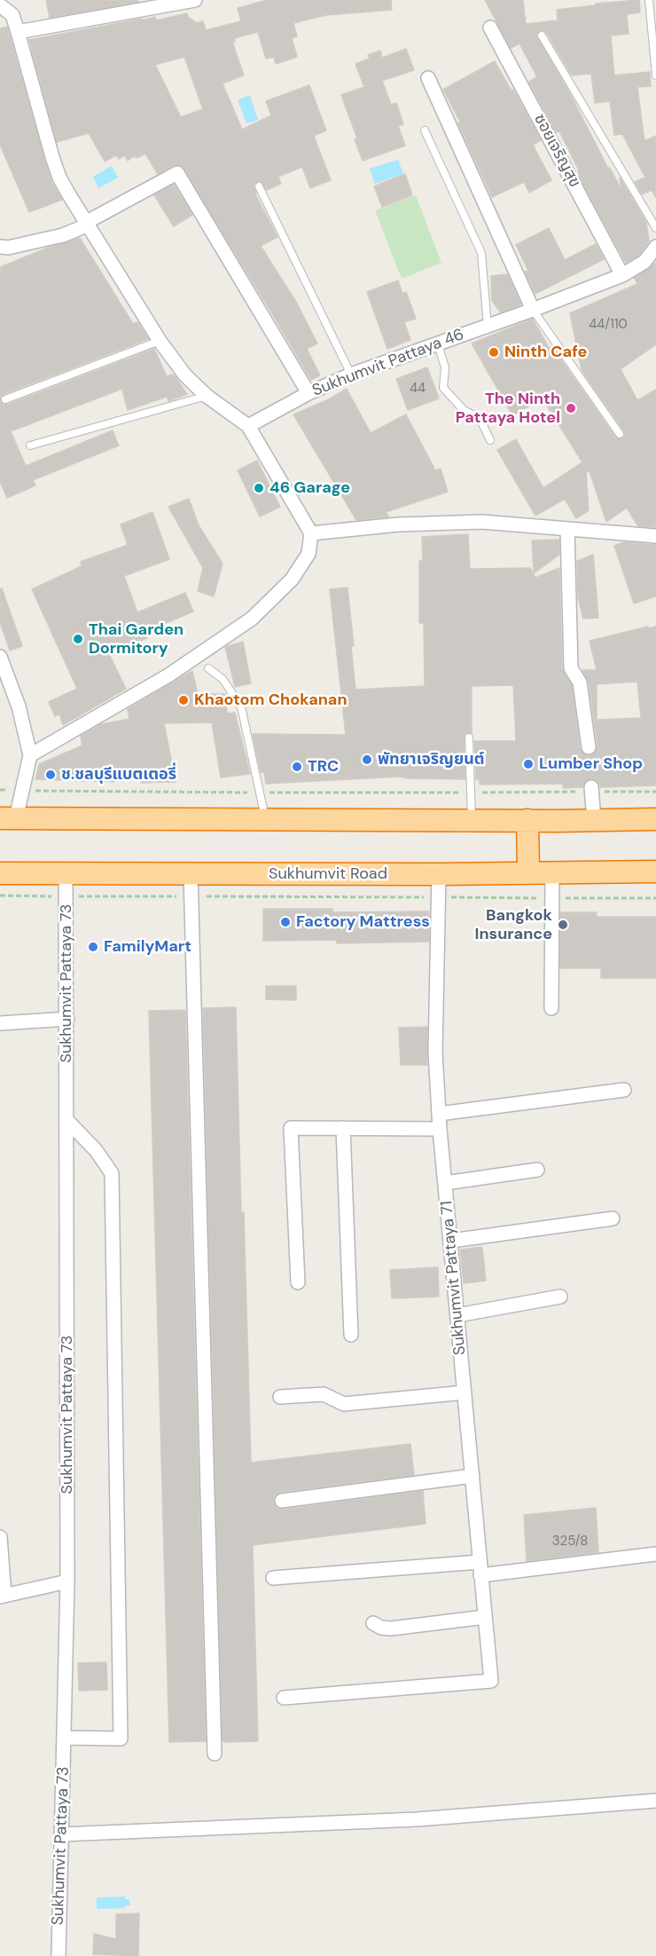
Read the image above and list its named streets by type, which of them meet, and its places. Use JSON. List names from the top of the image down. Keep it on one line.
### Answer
{"streets":{"highway":["Sukhumvit Road"],"street":["ซอยเจริญสุข","Sukhumvit Pattaya 46","Sukhumvit Pattaya 73","Sukhumvit Pattaya 71"]},"crossings":[["ซอยเจริญสุข","Sukhumvit Pattaya 46"],["Sukhumvit Road","Sukhumvit Pattaya 73"],["Sukhumvit Road","Sukhumvit Pattaya 71"]],"places":["Ninth Cafe","The Ninth Pattaya Hotel","46 Garage","Thai Garden Dormitory","Khaotom Chokanan","พัทยาเจริญยนต์","Lumber Shop","TRC","ช.ชลบุรีแบตเตอรี่","Factory Mattress","Bangkok Insurance","FamilyMart"],"house_numbers":["44/110","44","325/8"]}
